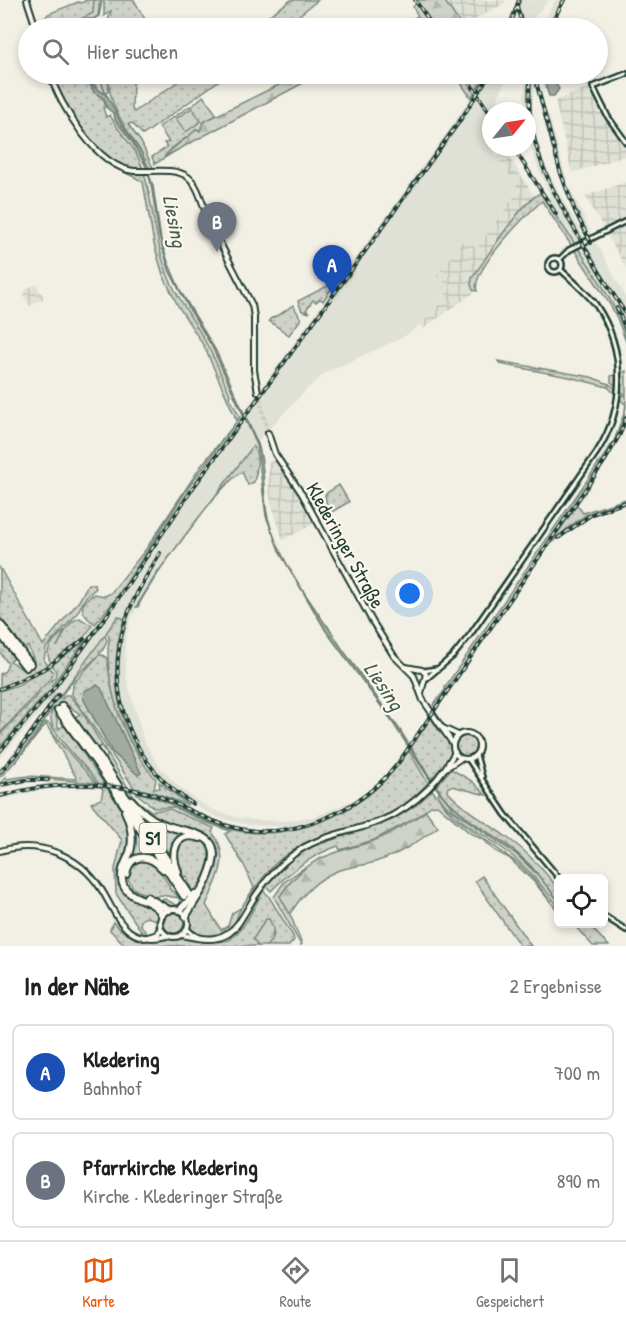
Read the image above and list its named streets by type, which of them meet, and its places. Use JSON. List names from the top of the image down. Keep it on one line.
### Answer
{"streets":{"highway":["S1"],"main road":["Klederinger Straße"]},"water":["Liesing"],"north":"top right","page":{"search":"Hier suchen","pins":["B","A"],"heading":["In der Nähe","2 Ergebnisse"],"list":[{"mark":"A","name":"Kledering","note":"Bahnhof","value":"700 m"},{"mark":"B","name":"Pfarrkirche Kledering","note":"Kirche · Klederinger Straße","value":"890 m"}],"nav":["Karte","Route","Gespeichert"]}}
